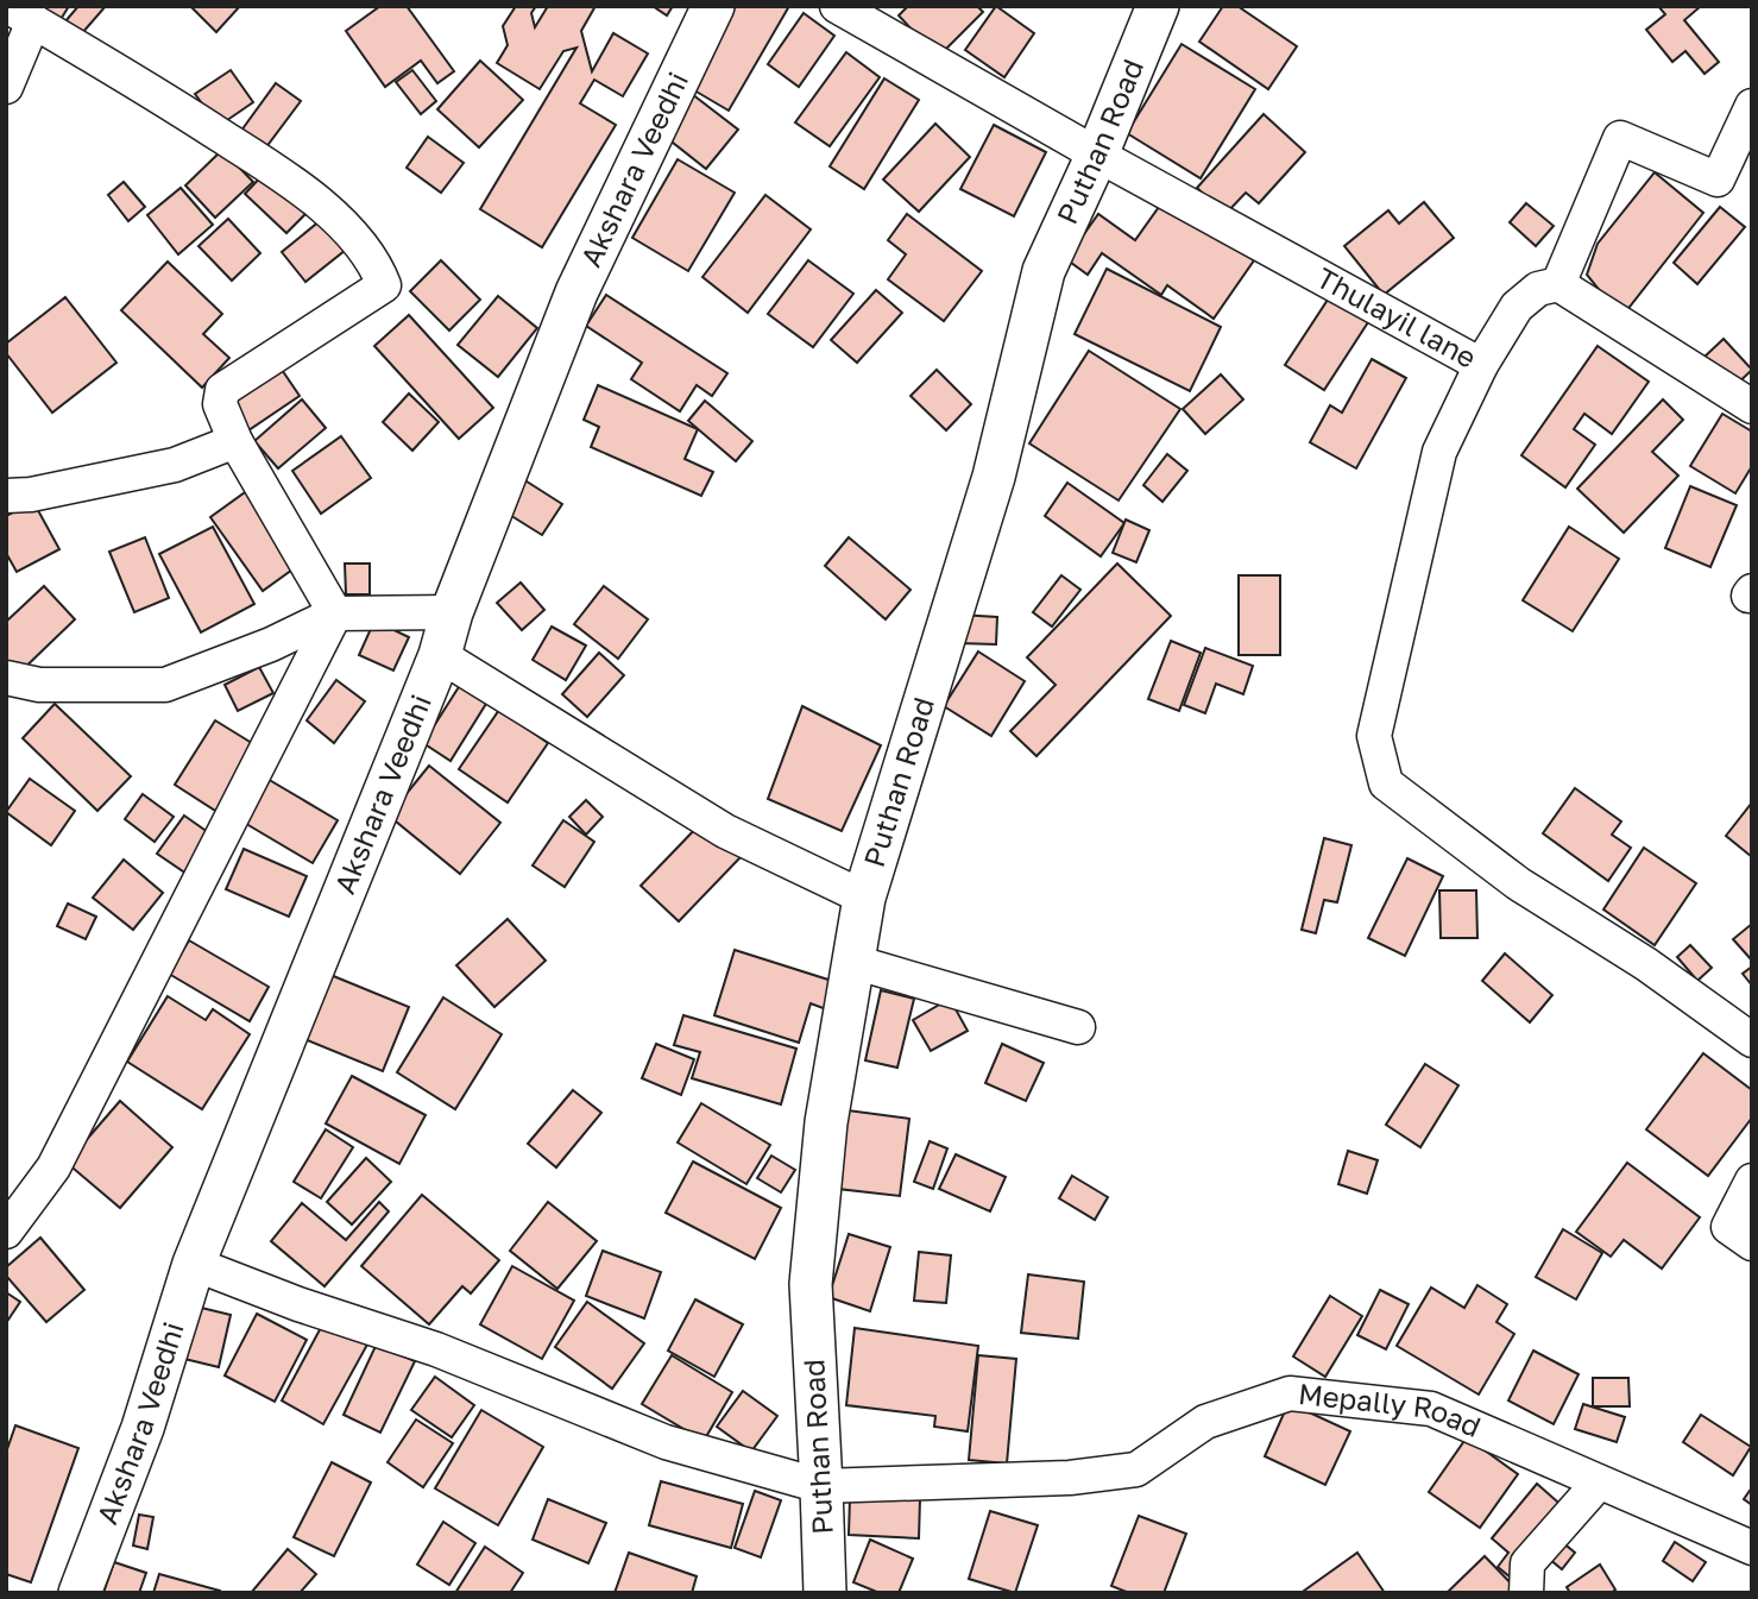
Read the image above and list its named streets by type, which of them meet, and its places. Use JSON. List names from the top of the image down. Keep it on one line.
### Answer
{"streets":{"street":["Puthan Road","Akshara Veedhi","Thulayil lane","Mepally Road"]},"crossings":[["Puthan Road","Thulayil lane"],["Puthan Road","Mepally Road"],["Akshara Veedhi","Mepally Road"]]}
